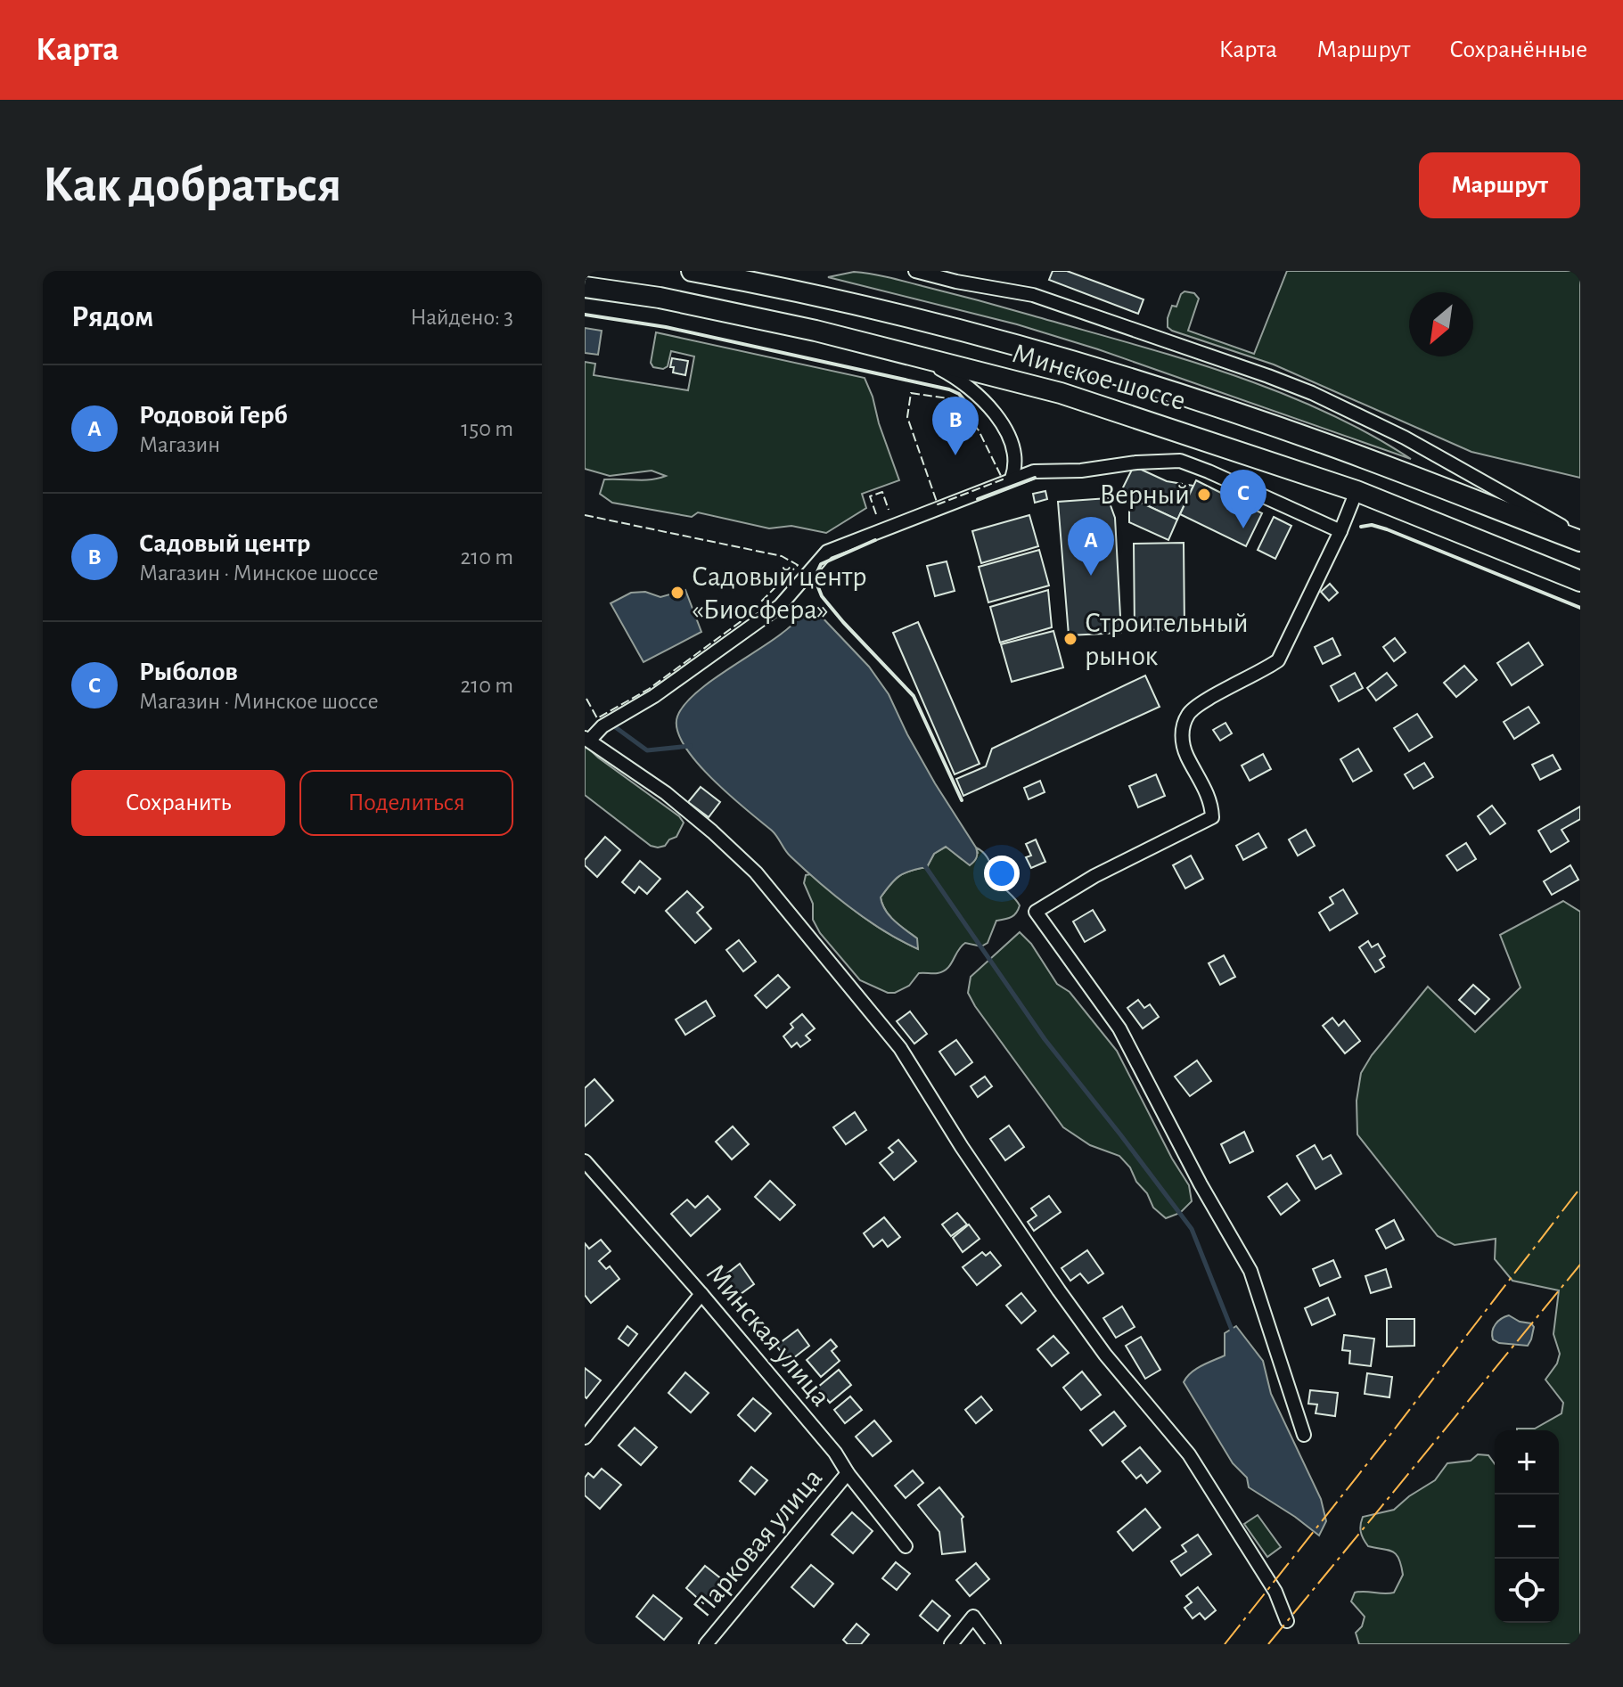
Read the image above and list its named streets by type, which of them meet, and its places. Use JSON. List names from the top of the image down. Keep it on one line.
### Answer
{"streets":{"highway":["Минское шоссе"],"street":["Минская улица","Парковая улица"]},"crossings":[["Минская улица","Парковая улица"]],"places":["Верный","Садовый центр «Биосфера»","Строительный рынок"],"north":"bottom left","page":{"header":"Карта","nav":["Карта","Маршрут","Сохранённые"],"buttons":["Маршрут",["Сохранить","Поделиться"]],"title":"Как добраться","heading":["Рядом","Найдено: 3"],"list":[{"mark":"A","name":"Родовой Герб","note":"Магазин","value":"150 m"},{"mark":"B","name":"Садовый центр","note":"Магазин · Минское шоссе","value":"210 m"},{"mark":"C","name":"Рыболов","note":"Магазин · Минское шоссе","value":"210 m"}],"pins":["B","C","A"],"map_buttons":["+","−"]}}
